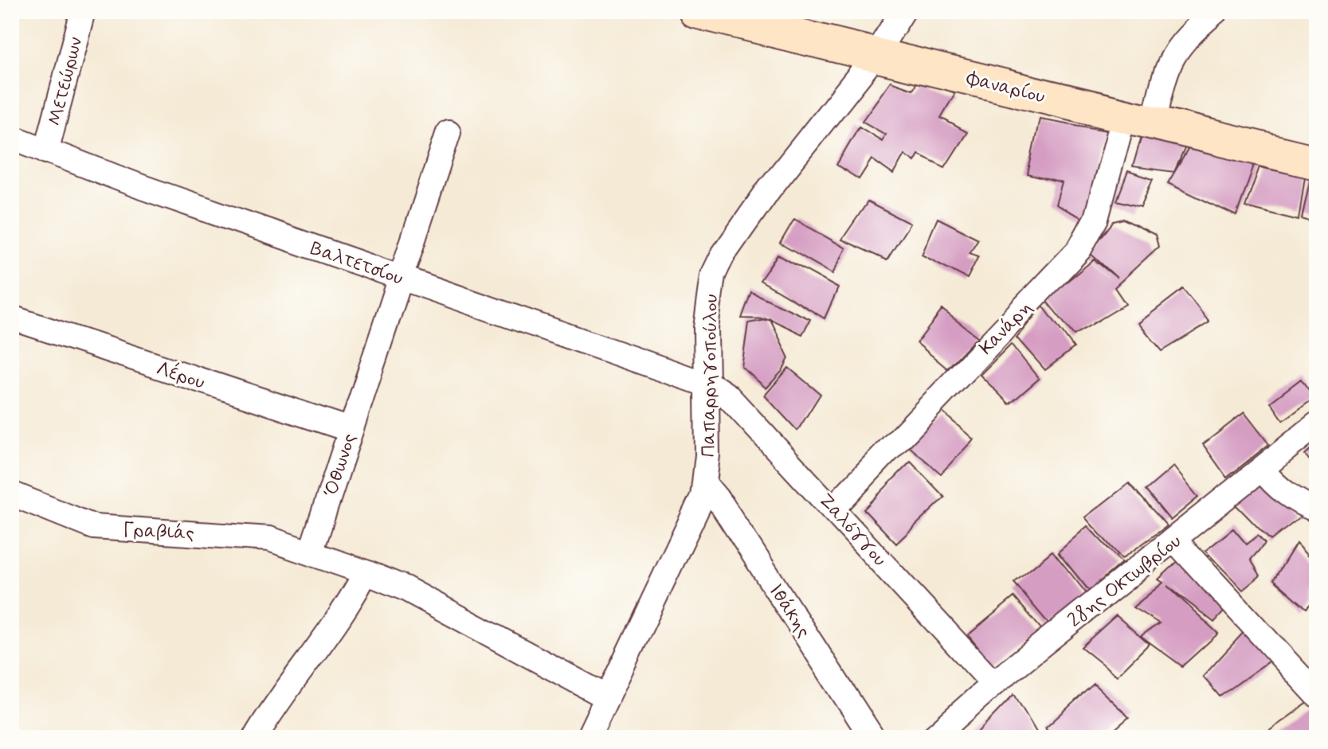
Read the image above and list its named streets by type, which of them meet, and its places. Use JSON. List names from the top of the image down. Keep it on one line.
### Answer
{"streets":{"main road":["Φαναρίου"],"street":["Μετεώρων","Βαλτετσίου","Κανάρη","Λέρου","Παπαρρηγοπούλου","Όθωνος","Ζαλόγγου","Γραβιάς","28ης Οκτωβρίου","Ιθάκης"]},"crossings":[["Μετεώρων","Βαλτετσίου"],["Φαναρίου","Κανάρη"],["Φαναρίου","Παπαρρηγοπούλου"],["Βαλτετσίου","Παπαρρηγοπούλου"],["Βαλτετσίου","Όθωνος"],["Βαλτετσίου","Ζαλόγγου"],["Κανάρη","Ζαλόγγου"],["Λέρου","Όθωνος"],["Παπαρρηγοπούλου","Ζαλόγγου"],["Παπαρρηγοπούλου","Ιθάκης"],["Όθωνος","Γραβιάς"],["Ζαλόγγου","28ης Οκτωβρίου"]]}
